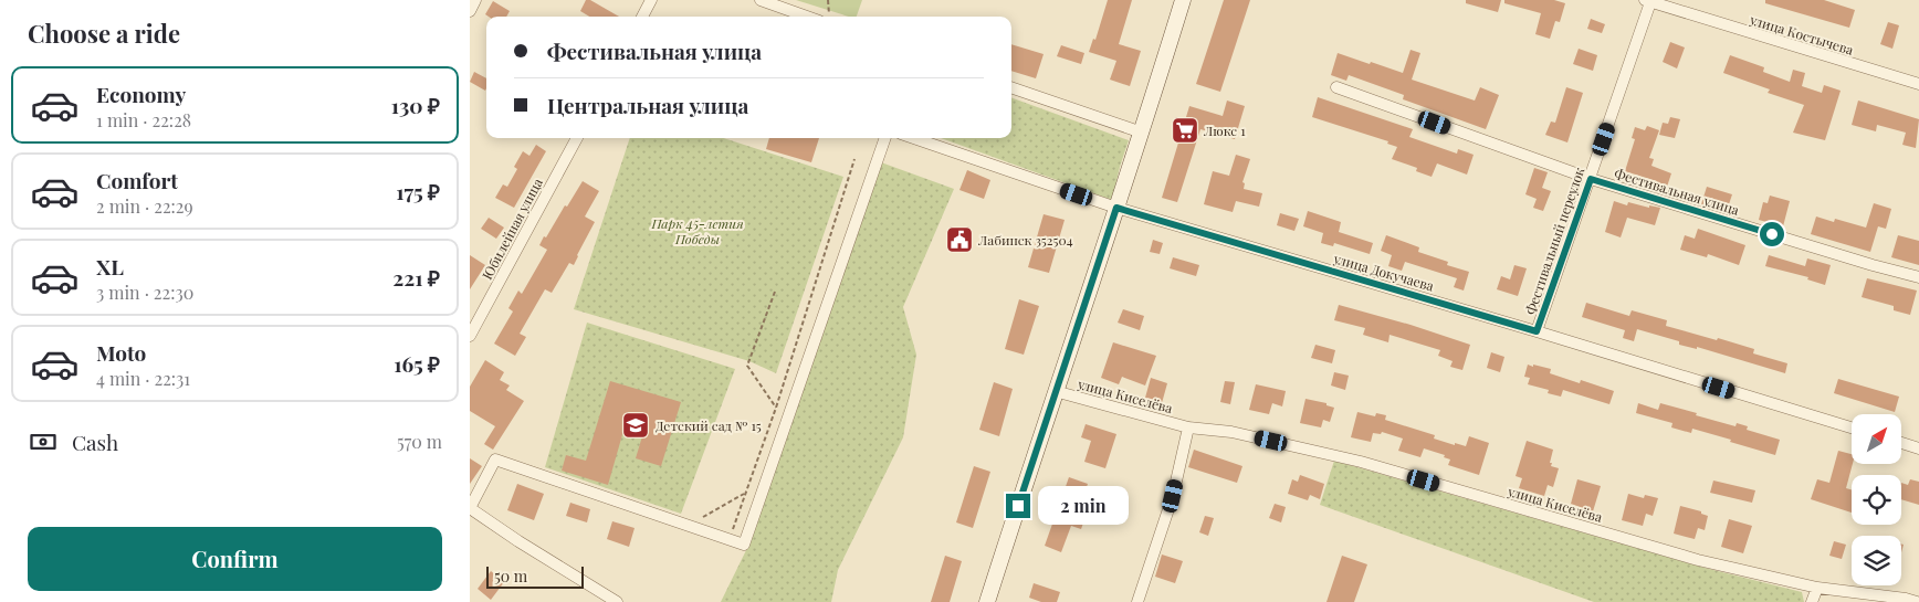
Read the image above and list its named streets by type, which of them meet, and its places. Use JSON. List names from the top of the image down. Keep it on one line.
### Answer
{"streets":{"street":["улица Костычева","Фестивальная улица","Юбилейная улица","Фестивальный переулок","улица Докучаева","улица Киселёва"]},"crossings":[["улица Костычева","Фестивальный переулок"],["Фестивальная улица","Фестивальный переулок"],["Фестивальный переулок","улица Докучаева"]],"parks":["Парк 45-летия Победы"],"places":{"supermarket":["Люкс 1"],"public building":["Лабинск 352504"],"school or university":["Детский сад № 15"]},"scale_bar":"50 m","north":"top right","page":{"heading":"Choose a ride","banner":["Фестивальная улица","Центральная улица"],"list":[{"name":"Economy","note":"1 min · 22:28","value":"130 ₽"},{"name":"Comfort","note":"2 min · 22:29","value":"175 ₽"},{"name":"XL","note":"3 min · 22:30","value":"221 ₽"},{"name":"Moto","note":"4 min · 22:31","value":"165 ₽"}],"pay":["Cash","570 m"],"bubble":"2 min","buttons":"Confirm","scale":"50 m"}}
